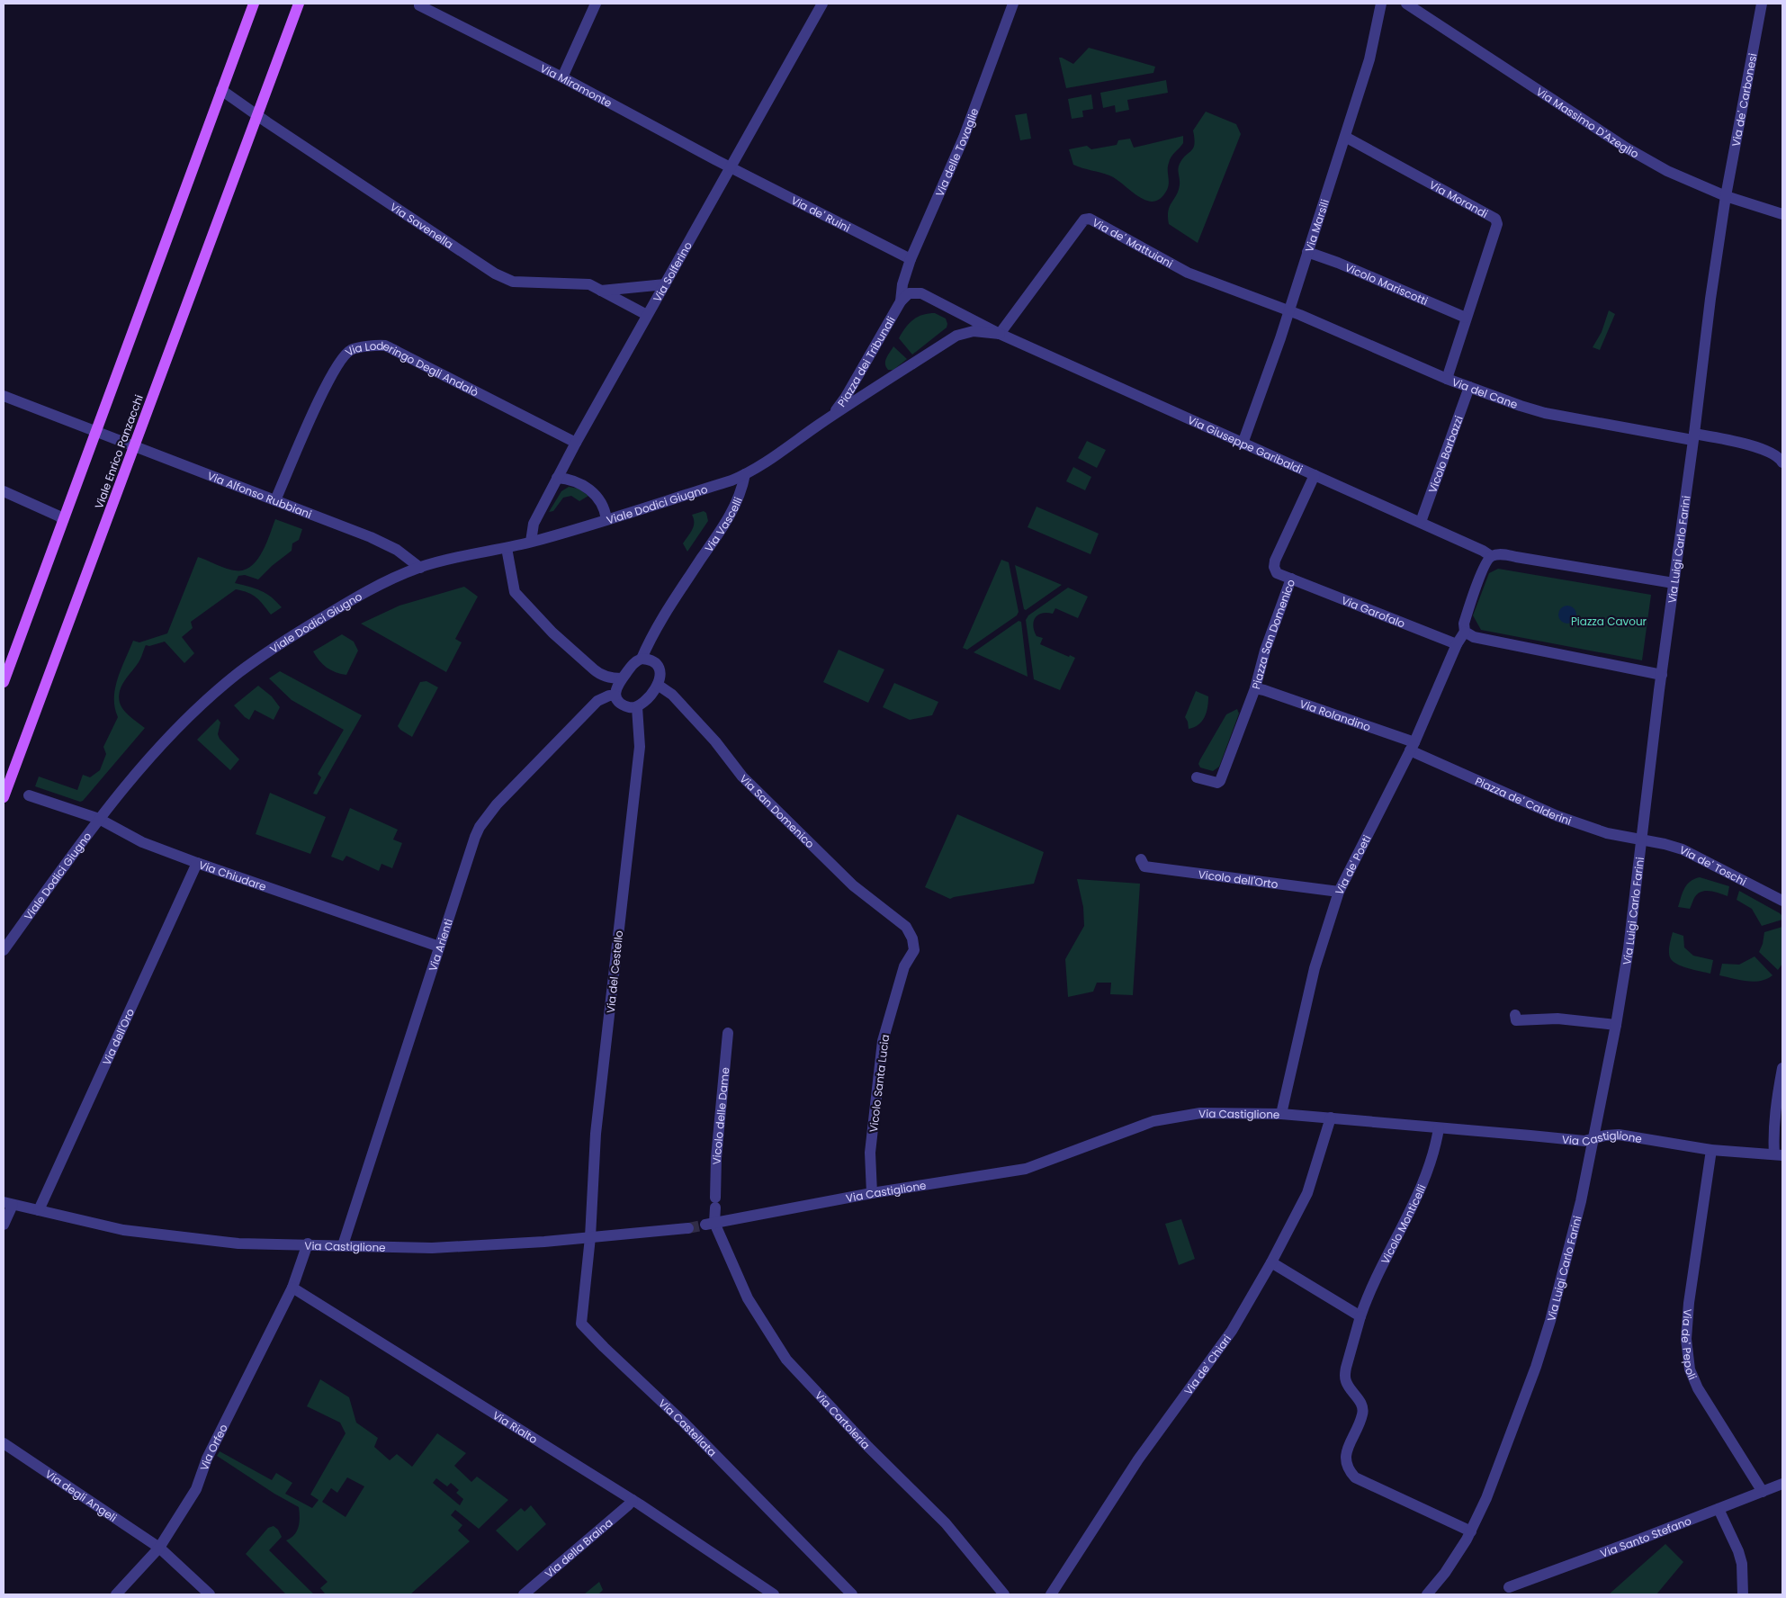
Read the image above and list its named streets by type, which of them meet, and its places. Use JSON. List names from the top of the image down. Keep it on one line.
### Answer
{"streets":{"main road":["Viale Enrico Panzacchi"],"street":["Via Miramonte","Via de' Carbonesi","Via Massimo D'Azeglio","Via delle Tovaglie","Via Morandi","Via de' Ruini","Via Savenella","Via Marsili","Via de' Mattuiani","Via Solferino","Vicolo Mariscotti","Piazza dei Tribunali","Via Loderingo Degli Andalò","Via del Cane","Via Giuseppe Garibaldi","Vicolo Barbazzi","Via Alfonso Rubbiani","Viale Dodici Giugno","Via Vascelli","Via Luigi Carlo Farini","Via Garofalo","Piazza San Domenico","Via Rolandino","Piazza de' Calderini","Via San Domenico","Via de' Poeti","Via de' Toschi","Via Chiudare","Vicolo dell'Orto","Via Arienti","Via del Cestello","Via dell'Oro","Vicolo Santa Lucia","Via Castiglione","Vicolo delle Dame","Vicolo Monticelli","Via de' Pepoli","Via de' Chiari","Via Cartoleria","Via Rialto","Via Castellata","Via Orfeo","Via degli Angeli","Via Santo Stefano","Via della Braina"]},"crossings":[["Via Miramonte","Via de' Ruini"],["Via Miramonte","Via Solferino"],["Via de' Carbonesi","Via Massimo D'Azeglio"],["Via de' Carbonesi","Via Luigi Carlo Farini"],["Via Massimo D'Azeglio","Via Luigi Carlo Farini"],["Via delle Tovaglie","Via de' Ruini"],["Via delle Tovaglie","Piazza dei Tribunali"],["Via Morandi","Via Marsili"],["Via Morandi","Vicolo Mariscotti"],["Via Morandi","Via del Cane"],["Via de' Ruini","Via Solferino"],["Via Savenella","Via Solferino"],["Via Savenella","Viale Enrico Panzacchi"],["Via Marsili","Via de' Mattuiani"],["Via Marsili","Vicolo Mariscotti"],["Via Marsili","Via del Cane"],["Via Marsili","Via Giuseppe Garibaldi"],["Via de' Mattuiani","Piazza dei Tribunali"],["Via de' Mattuiani","Via del Cane"],["Via de' Mattuiani","Via Giuseppe Garibaldi"],["Via Solferino","Via Loderingo Degli Andalò"],["Via Solferino","Viale Dodici Giugno"],["Piazza dei Tribunali","Via Giuseppe Garibaldi"],["Via Loderingo Degli Andalò","Via Alfonso Rubbiani"],["Via del Cane","Vicolo Barbazzi"],["Via del Cane","Via Luigi Carlo Farini"],["Via Giuseppe Garibaldi","Vicolo Barbazzi"],["Via Giuseppe Garibaldi","Piazza San Domenico"],["Viale Enrico Panzacchi","Via Alfonso Rubbiani"],["Via Alfonso Rubbiani","Viale Dodici Giugno"],["Viale Dodici Giugno","Via Vascelli"],["Viale Dodici Giugno","Via Chiudare"],["Via Vascelli","Via San Domenico"],["Via Vascelli","Via Arienti"],["Via Vascelli","Via del Cestello"],["Via Luigi Carlo Farini","Piazza de' Calderini"],["Via Luigi Carlo Farini","Via de' Toschi"],["Via Luigi Carlo Farini","Via Castiglione"],["Via Luigi Carlo Farini","Vicolo Monticelli"],["Via Garofalo","Piazza San Domenico"],["Via Garofalo","Via de' Poeti"],["Piazza San Domenico","Via Rolandino"],["Via Rolandino","Piazza de' Calderini"],["Via Rolandino","Via de' Poeti"],["Piazza de' Calderini","Via de' Poeti"],["Piazza de' Calderini","Via de' Toschi"],["Via San Domenico","Via Arienti"],["Via San Domenico","Via del Cestello"],["Via San Domenico","Vicolo Santa Lucia"],["Via de' Poeti","Vicolo dell'Orto"],["Via de' Poeti","Via Castiglione"],["Via Chiudare","Via Arienti"],["Via Chiudare","Via dell'Oro"],["Via Arienti","Via del Cestello"],["Via Arienti","Via Castiglione"],["Via del Cestello","Via Castiglione"],["Via del Cestello","Via Castellata"],["Via dell'Oro","Via Castiglione"],["Vicolo Santa Lucia","Via Castiglione"],["Via Castiglione","Vicolo delle Dame"],["Via Castiglione","Vicolo Monticelli"],["Via Castiglione","Via de' Pepoli"],["Via Castiglione","Via de' Chiari"],["Via Castiglione","Via Cartoleria"],["Via Castiglione","Via Castellata"],["Vicolo delle Dame","Via Cartoleria"],["Via de' Pepoli","Via Santo Stefano"],["Via Rialto","Via Orfeo"],["Via Rialto","Via della Braina"],["Via Orfeo","Via degli Angeli"]],"parks":["Piazza Cavour"]}
